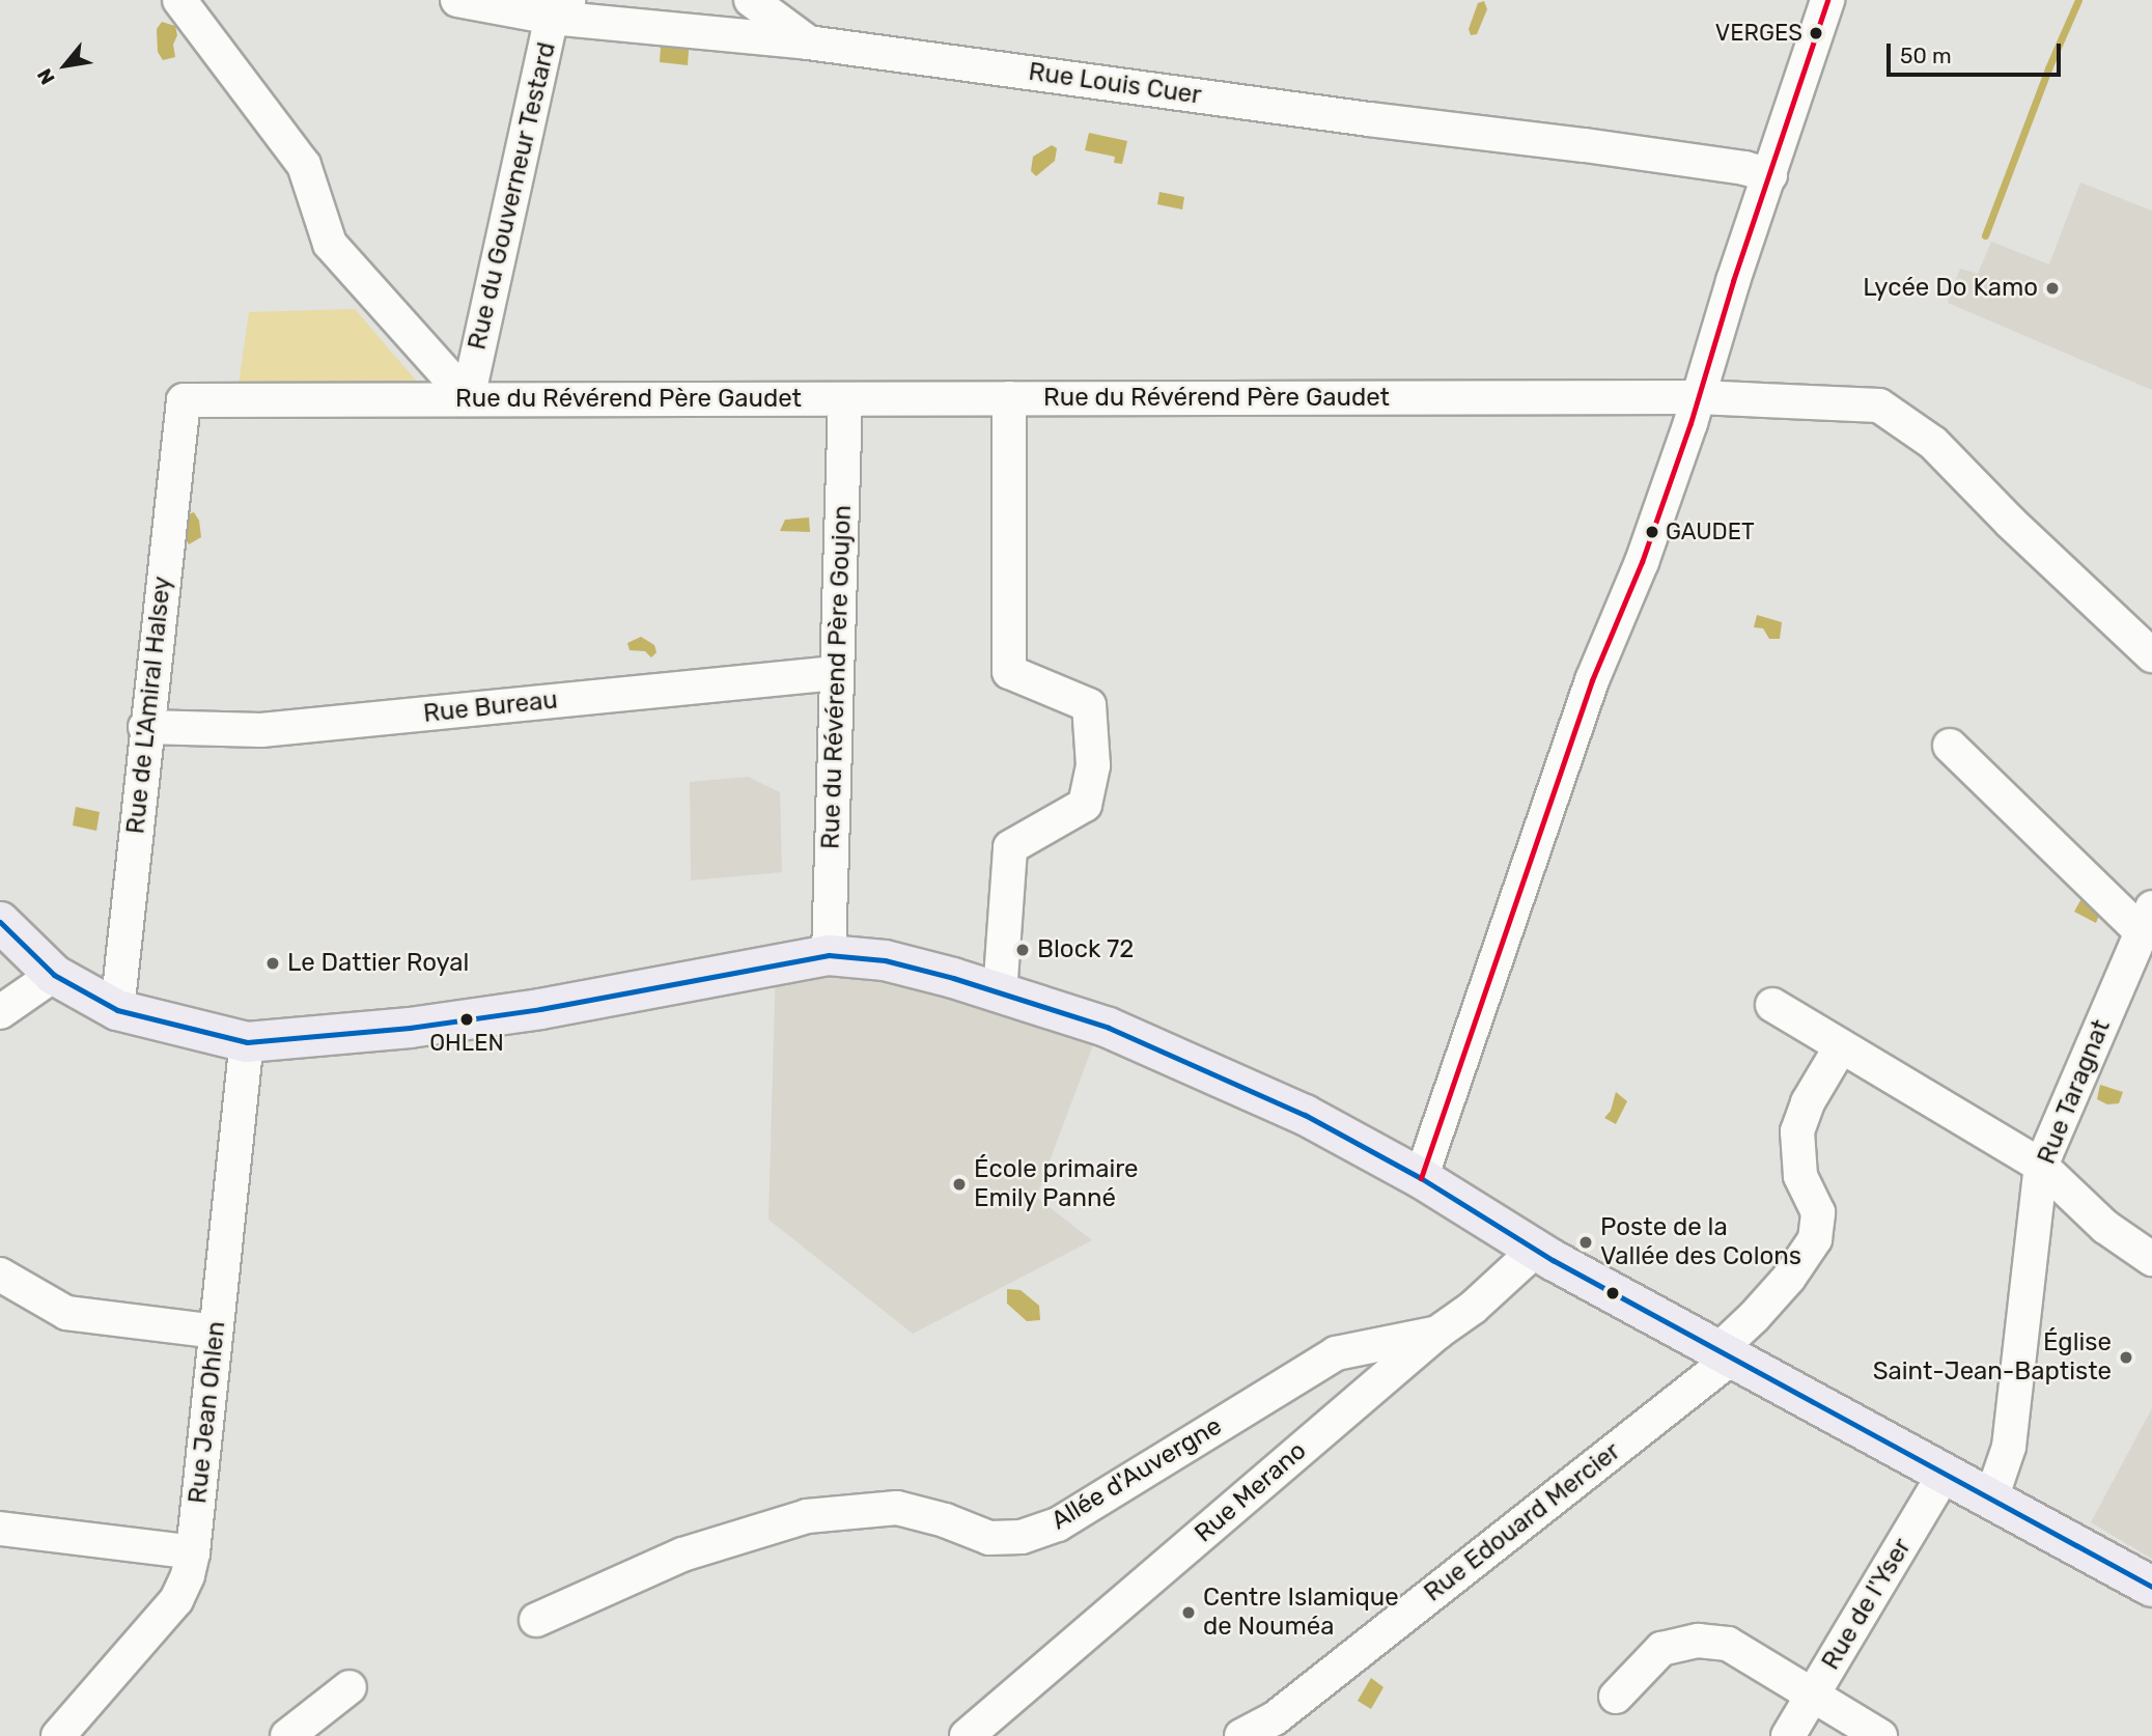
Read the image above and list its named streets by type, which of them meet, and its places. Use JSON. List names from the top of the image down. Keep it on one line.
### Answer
{"streets":{"street":["Rue Louis Cuer","Rue du Gouverneur Testard","Rue du Révérend Père Gaudet","Rue du Révérend Père Goujon","Rue de L'Amiral Halsey","Rue Bureau","Rue Taragnat","Rue Jean Ohlen","Allée d'Auvergne","Rue Merano","Rue Edouard Mercier","Rue de l'Yser"]},"crossings":[["Rue Louis Cuer","Rue du Gouverneur Testard"],["Rue du Gouverneur Testard","Rue du Révérend Père Gaudet"],["Rue du Révérend Père Gaudet","Rue du Révérend Père Goujon"],["Rue du Révérend Père Gaudet","Rue de L'Amiral Halsey"],["Rue du Révérend Père Goujon","Rue Bureau"],["Rue de L'Amiral Halsey","Rue Bureau"],["Allée d'Auvergne","Rue Merano"]],"places":["VERGES","Lycée Do Kamo","GAUDET","Block 72","Le Dattier Royal","OHLEN","École primaire Emily Panné","Poste de la Vallée des Colons","Église Saint-Jean-Baptiste","Centre Islamique de Nouméa"],"scale_bar":"50 m","north":"bottom left"}
